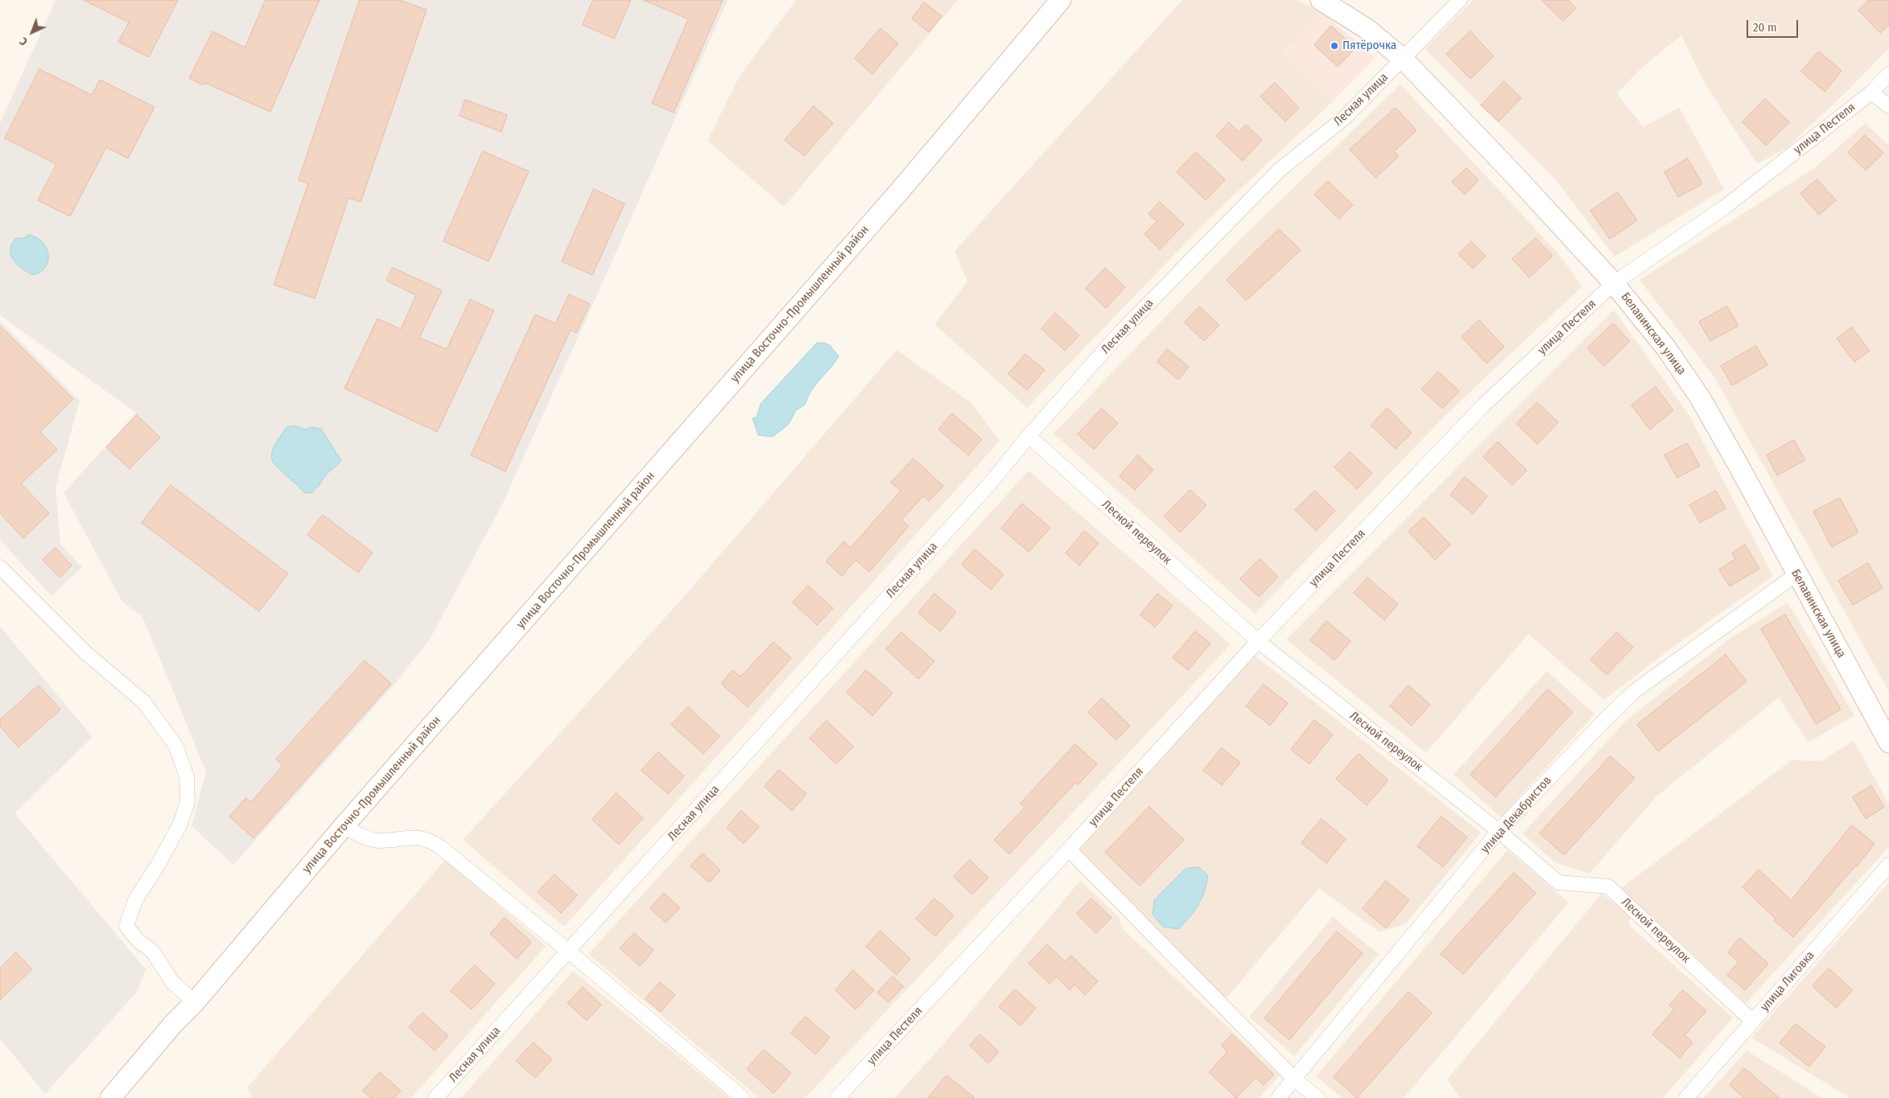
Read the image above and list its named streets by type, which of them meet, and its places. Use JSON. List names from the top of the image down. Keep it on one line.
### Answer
{"streets":{"street":["Лесная улица","улица Пестеля","улица Восточно-Промышленный район","Белавинская улица","Лесной переулок","улица Декабристов","улица Лиговка"]},"crossings":[["Лесная улица","Белавинская улица"],["Лесная улица","Лесной переулок"],["улица Пестеля","Белавинская улица"],["улица Пестеля","Лесной переулок"],["Белавинская улица","улица Декабристов"],["Лесной переулок","улица Декабристов"],["Лесной переулок","улица Лиговка"]],"places":["Пятёрочка"],"scale_bar":"20 m","north":"bottom left"}
